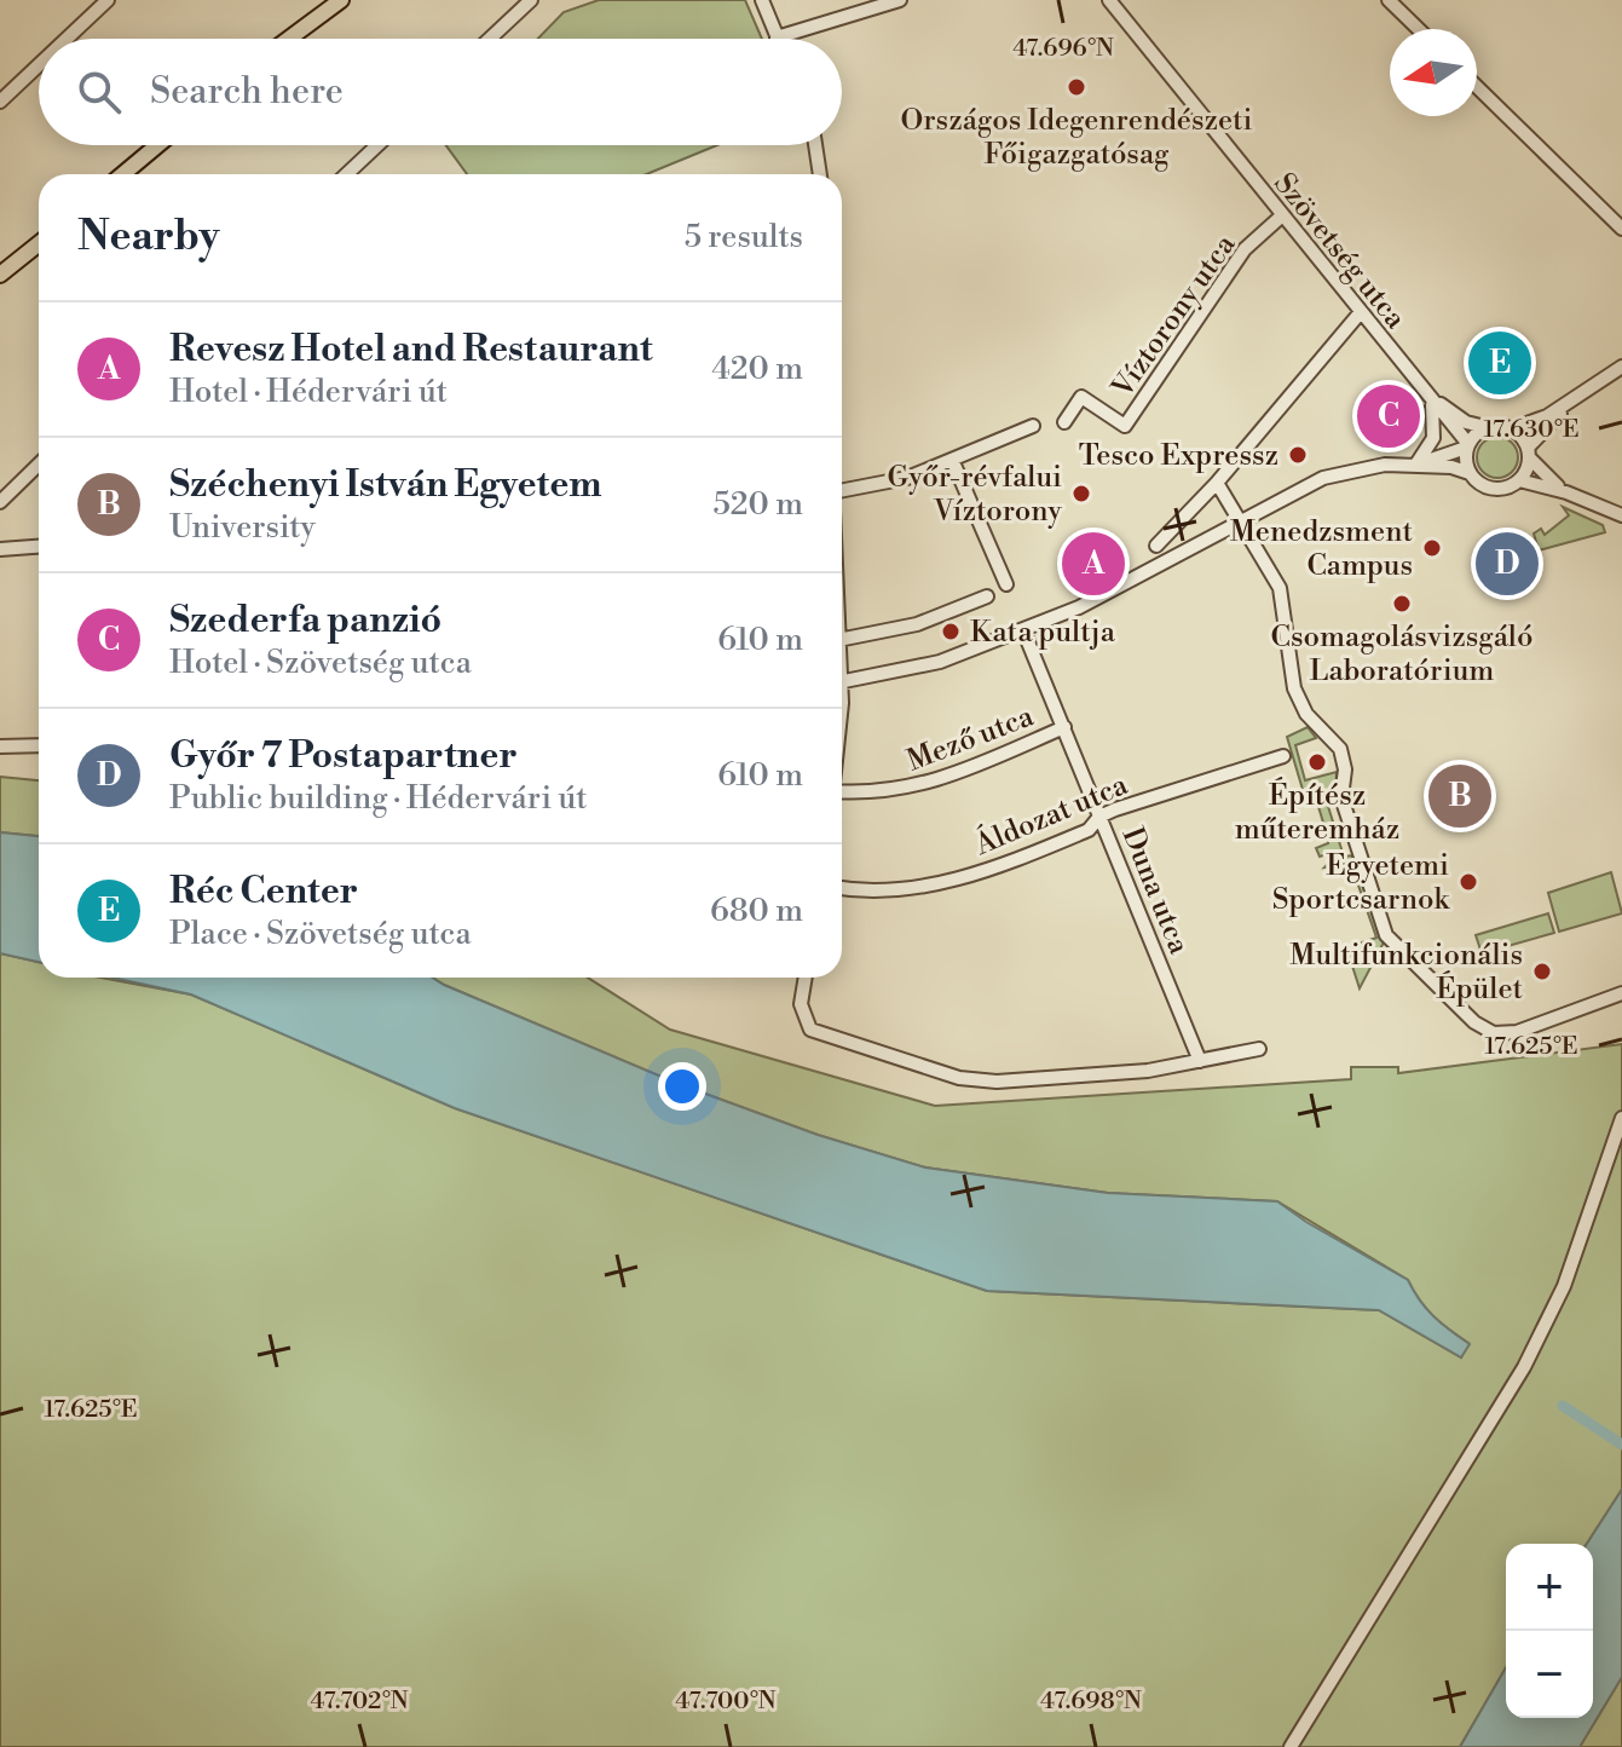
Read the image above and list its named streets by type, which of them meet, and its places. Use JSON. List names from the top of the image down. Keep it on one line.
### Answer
{"streets":{"street":["Szövetség utca","Víztorony utca","Mező utca","Áldozat utca","Duna utca"]},"crossings":[["Szövetség utca","Víztorony utca"],["Mező utca","Duna utca"],["Áldozat utca","Duna utca"]],"places":["Országos Idegenrendészeti Főigazgatósag","Tesco Expressz","Győr-révfalui Víztorony","Menedzsment Campus","Csomagolásvizsgáló Laboratórium","Kata pultja","Építész műteremház","Egyetemi Sportcsarnok","Multifunkcionális Épület"],"north":"left","page":{"search":"Search here","heading":["Nearby","5 results"],"list":[{"mark":"A","name":"Revesz Hotel and Restaurant","note":"Hotel · Hédervári út","value":"420 m"},{"mark":"B","name":"Széchenyi István Egyetem","note":"University","value":"520 m"},{"mark":"C","name":"Szederfa panzió","note":"Hotel · Szövetség utca","value":"610 m"},{"mark":"D","name":"Győr 7 Postapartner","note":"Public building · Hédervári út","value":"610 m"},{"mark":"E","name":"Réc Center","note":"Place · Szövetség utca","value":"680 m"}],"pins":["E","C","A","D","B"],"map_buttons":["+","−"]},"coordinates":["47.696°N","17.630°E","17.625°E","47.702°N","47.700°N","47.698°N"]}
